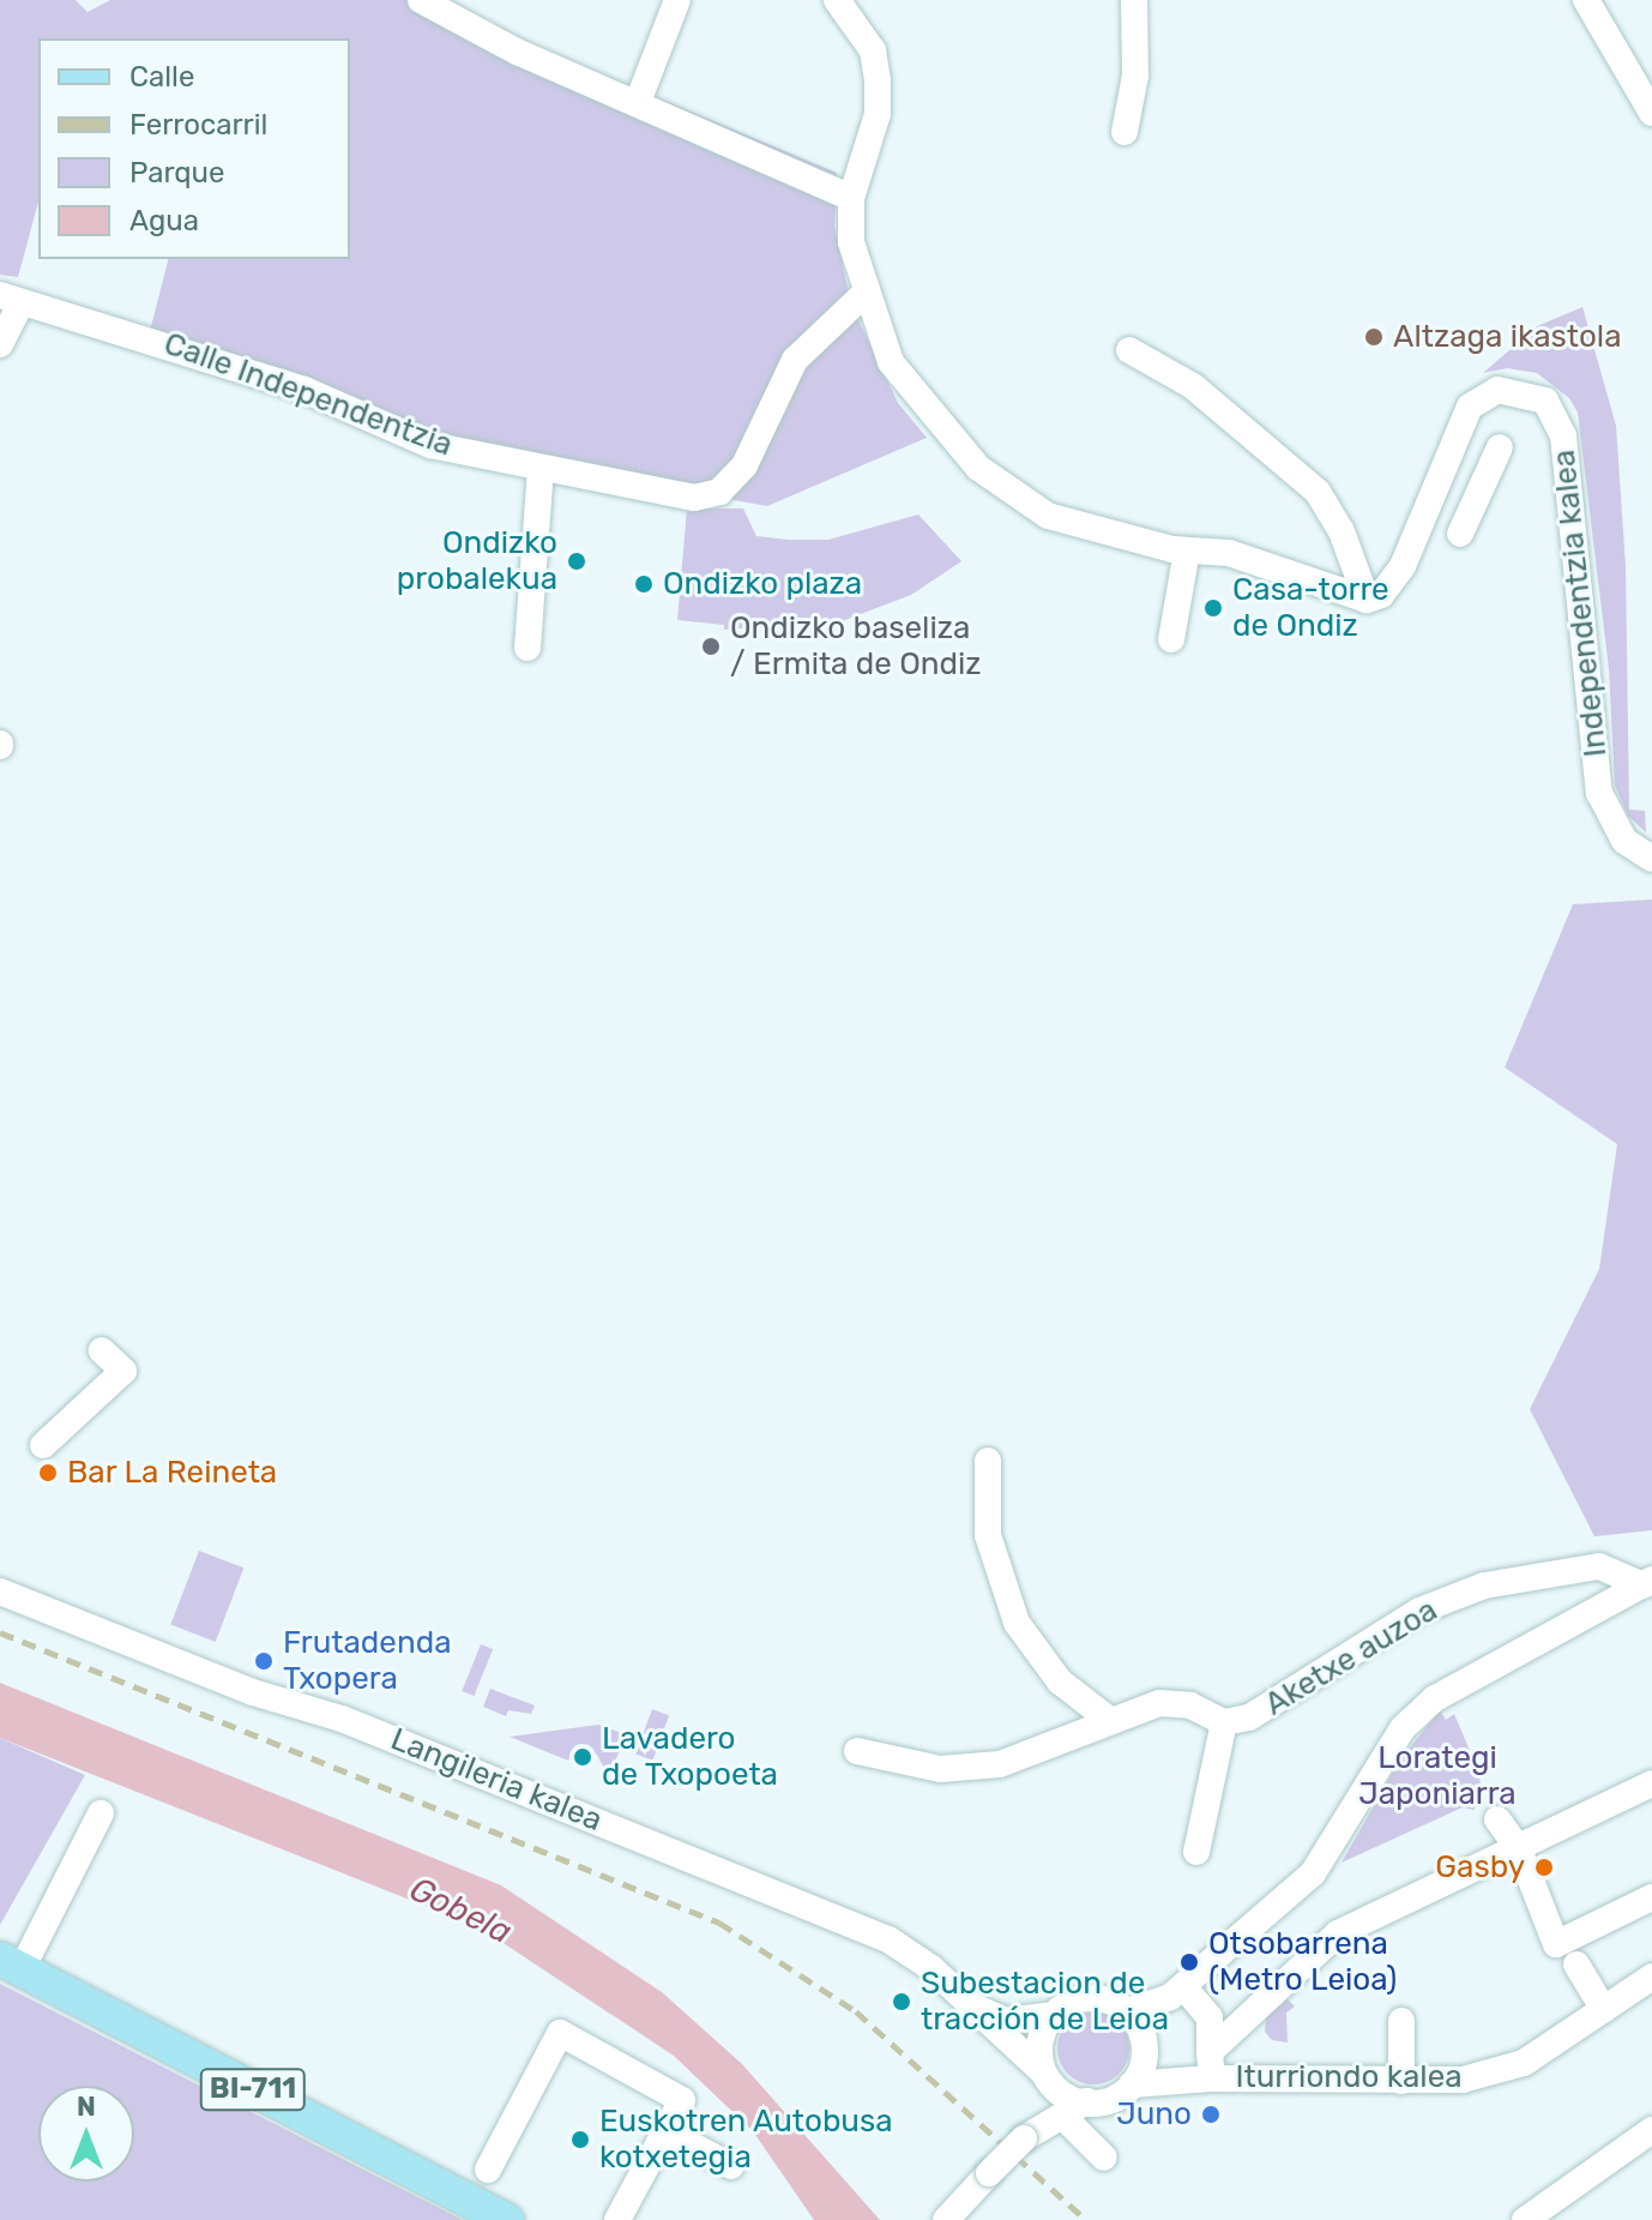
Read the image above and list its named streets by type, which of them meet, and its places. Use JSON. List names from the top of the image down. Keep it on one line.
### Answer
{"streets":{"main road":["BI-711"],"street":["Calle Independentzia","Independentzia kalea","Aketxe auzoa","Langileria kalea","Iturriondo kalea"]},"crossings":[["Langileria kalea","Iturriondo kalea"]],"water":["Gobela"],"parks":["Lorategi Japoniarra"],"places":["Altzaga ikastola","Ondizko probalekua","Ondizko plaza","Casa-torre de Ondiz","Ondizko baseliza / Ermita de Ondiz","Bar La Reineta","Frutadenda Txopera","Lavadero de Txopoeta","Gasby","Otsobarrena (Metro Leioa)","Subestacion de tracción de Leioa","Juno","Euskotren Autobusa kotxetegia"],"legend":["Calle","Ferrocarril","Parque","Agua"],"north":"top"}
